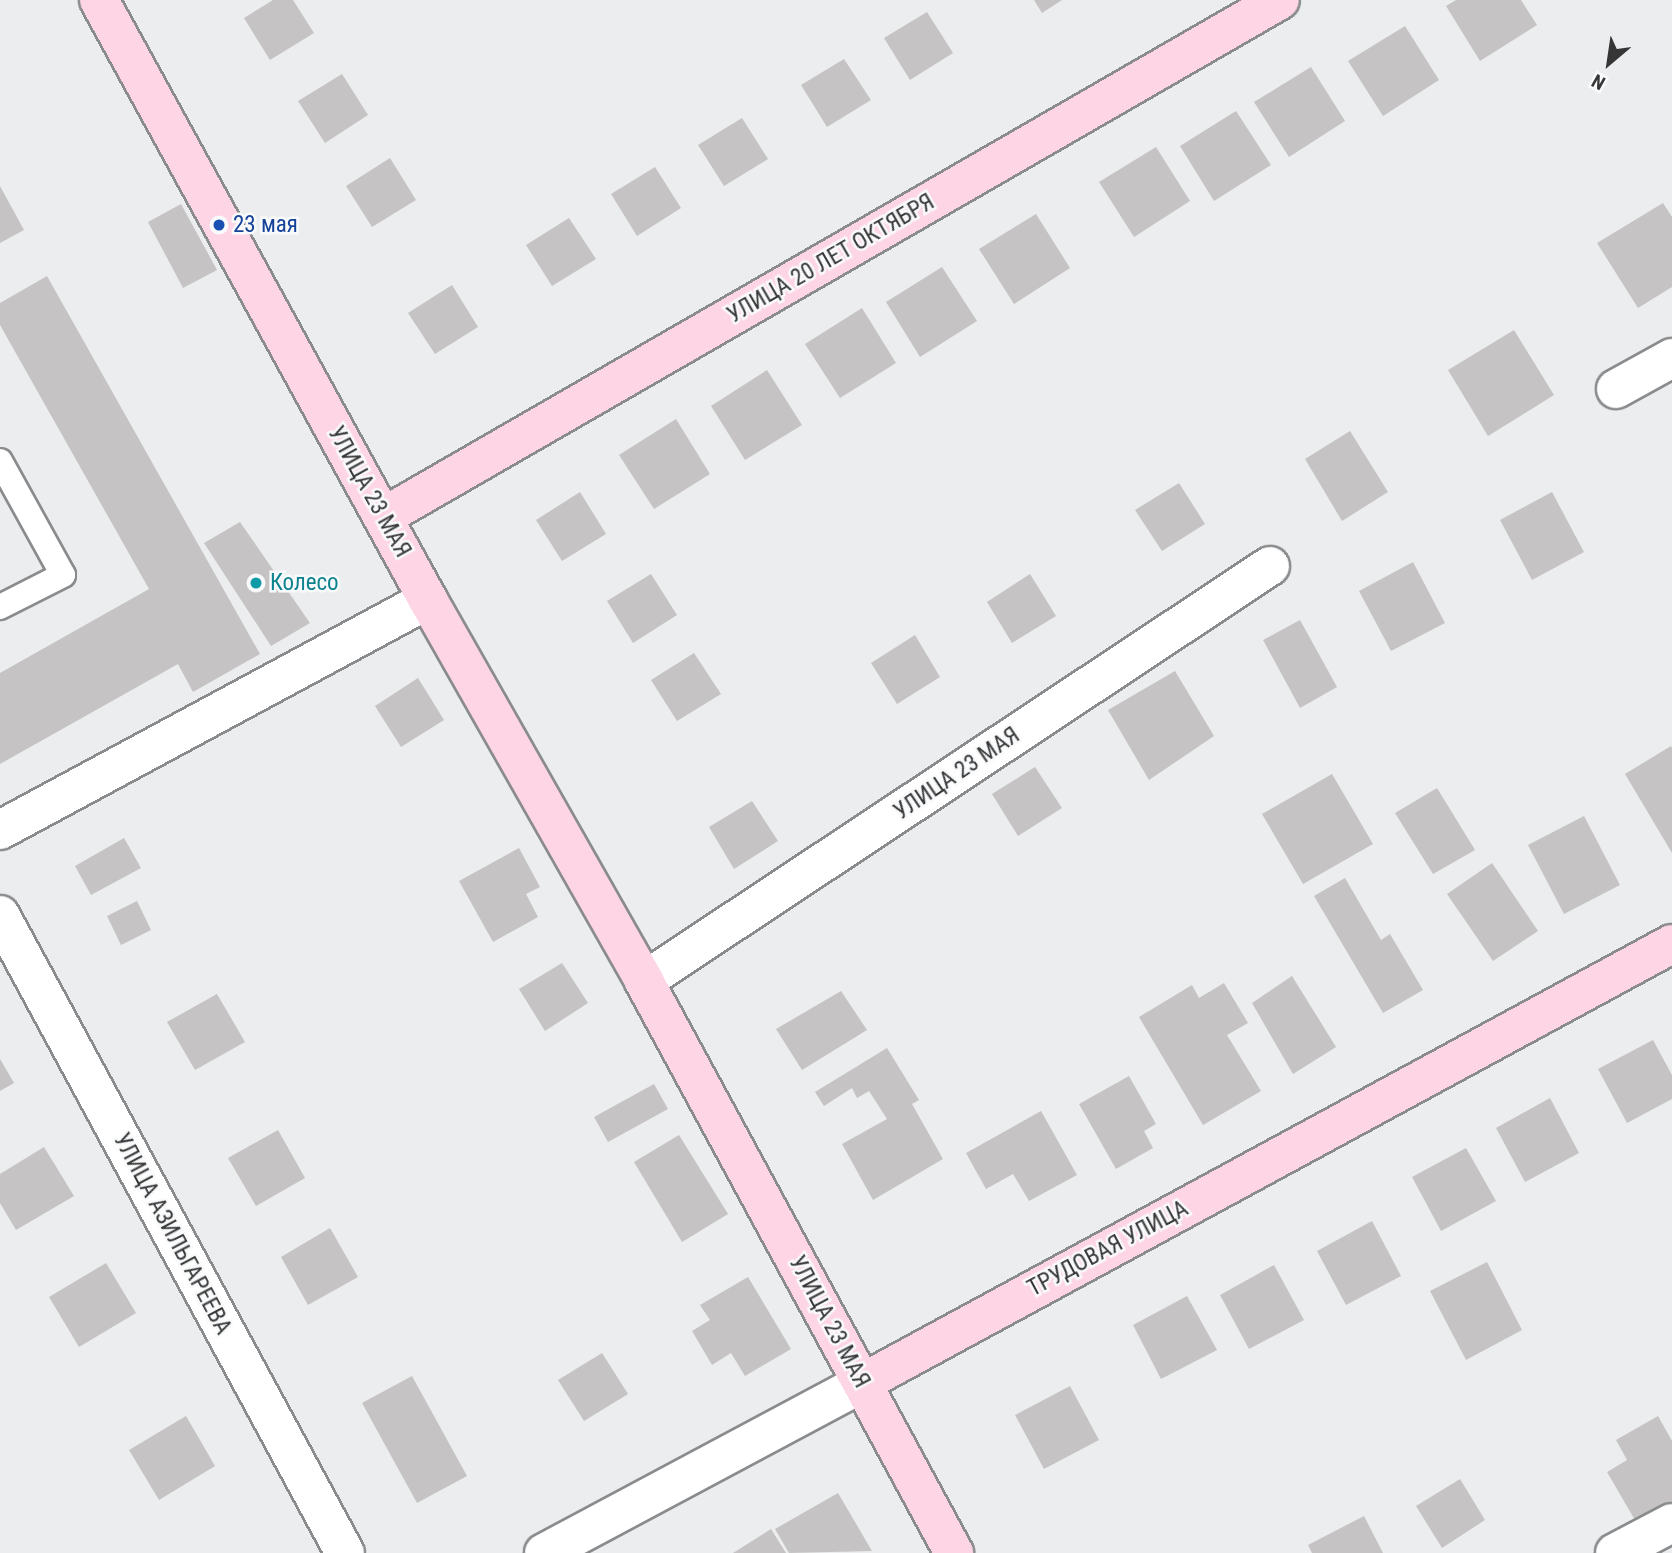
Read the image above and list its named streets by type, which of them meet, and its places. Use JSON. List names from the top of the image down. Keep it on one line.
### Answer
{"streets":{"main road":["УЛИЦА 20 ЛЕТ ОКТЯБРЯ","УЛИЦА 23 МАЯ","ТРУДОВАЯ УЛИЦА"],"street":["УЛИЦА АЗИЛЬГАРЕЕВА"]},"crossings":[["УЛИЦА 20 ЛЕТ ОКТЯБРЯ","УЛИЦА 23 МАЯ"],["УЛИЦА 23 МАЯ","ТРУДОВАЯ УЛИЦА"]],"places":["23 мая","Колесо"],"north":"bottom left"}
